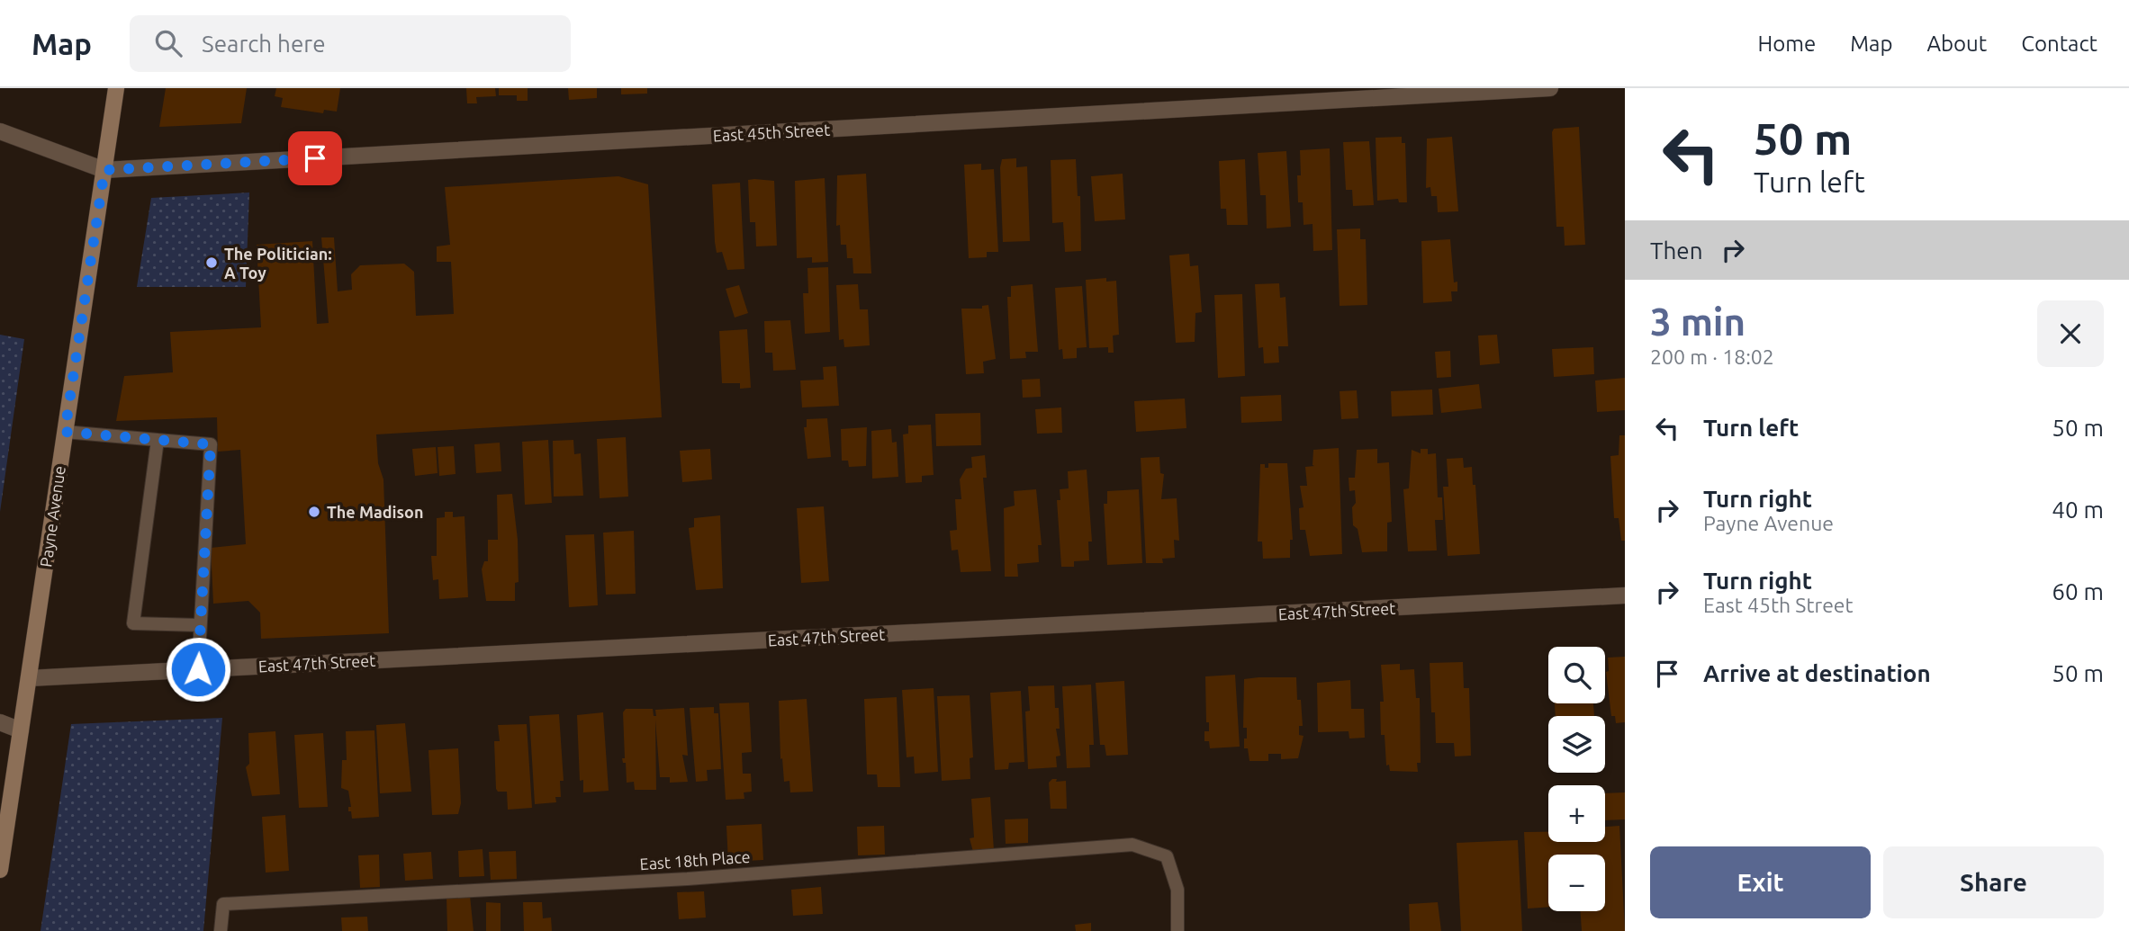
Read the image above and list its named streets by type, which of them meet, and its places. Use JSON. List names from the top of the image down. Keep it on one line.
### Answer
{"streets":{"street":["East 45th Street","Payne Avenue","East 47th Street"],"lane":["East 18th Place"]},"crossings":[["East 45th Street","Payne Avenue"],["Payne Avenue","East 47th Street"]],"places":["The Politician: A Toy","The Madison"],"page":{"header":"Map","search":"Search here","nav":["Home","Map","About","Contact"],"turn":["50 m","Turn left"],"then":"Then","heading":["3 min","200 m · 18:02"],"list":[{"name":"Turn left","value":"50 m"},{"name":"Turn right","note":"Payne Avenue","value":"40 m"},{"name":"Turn right","note":"East 45th Street","value":"60 m"},{"name":"Arrive at destination","value":"50 m"}],"map_buttons":["+","−"],"buttons":["Exit","Share"]}}
